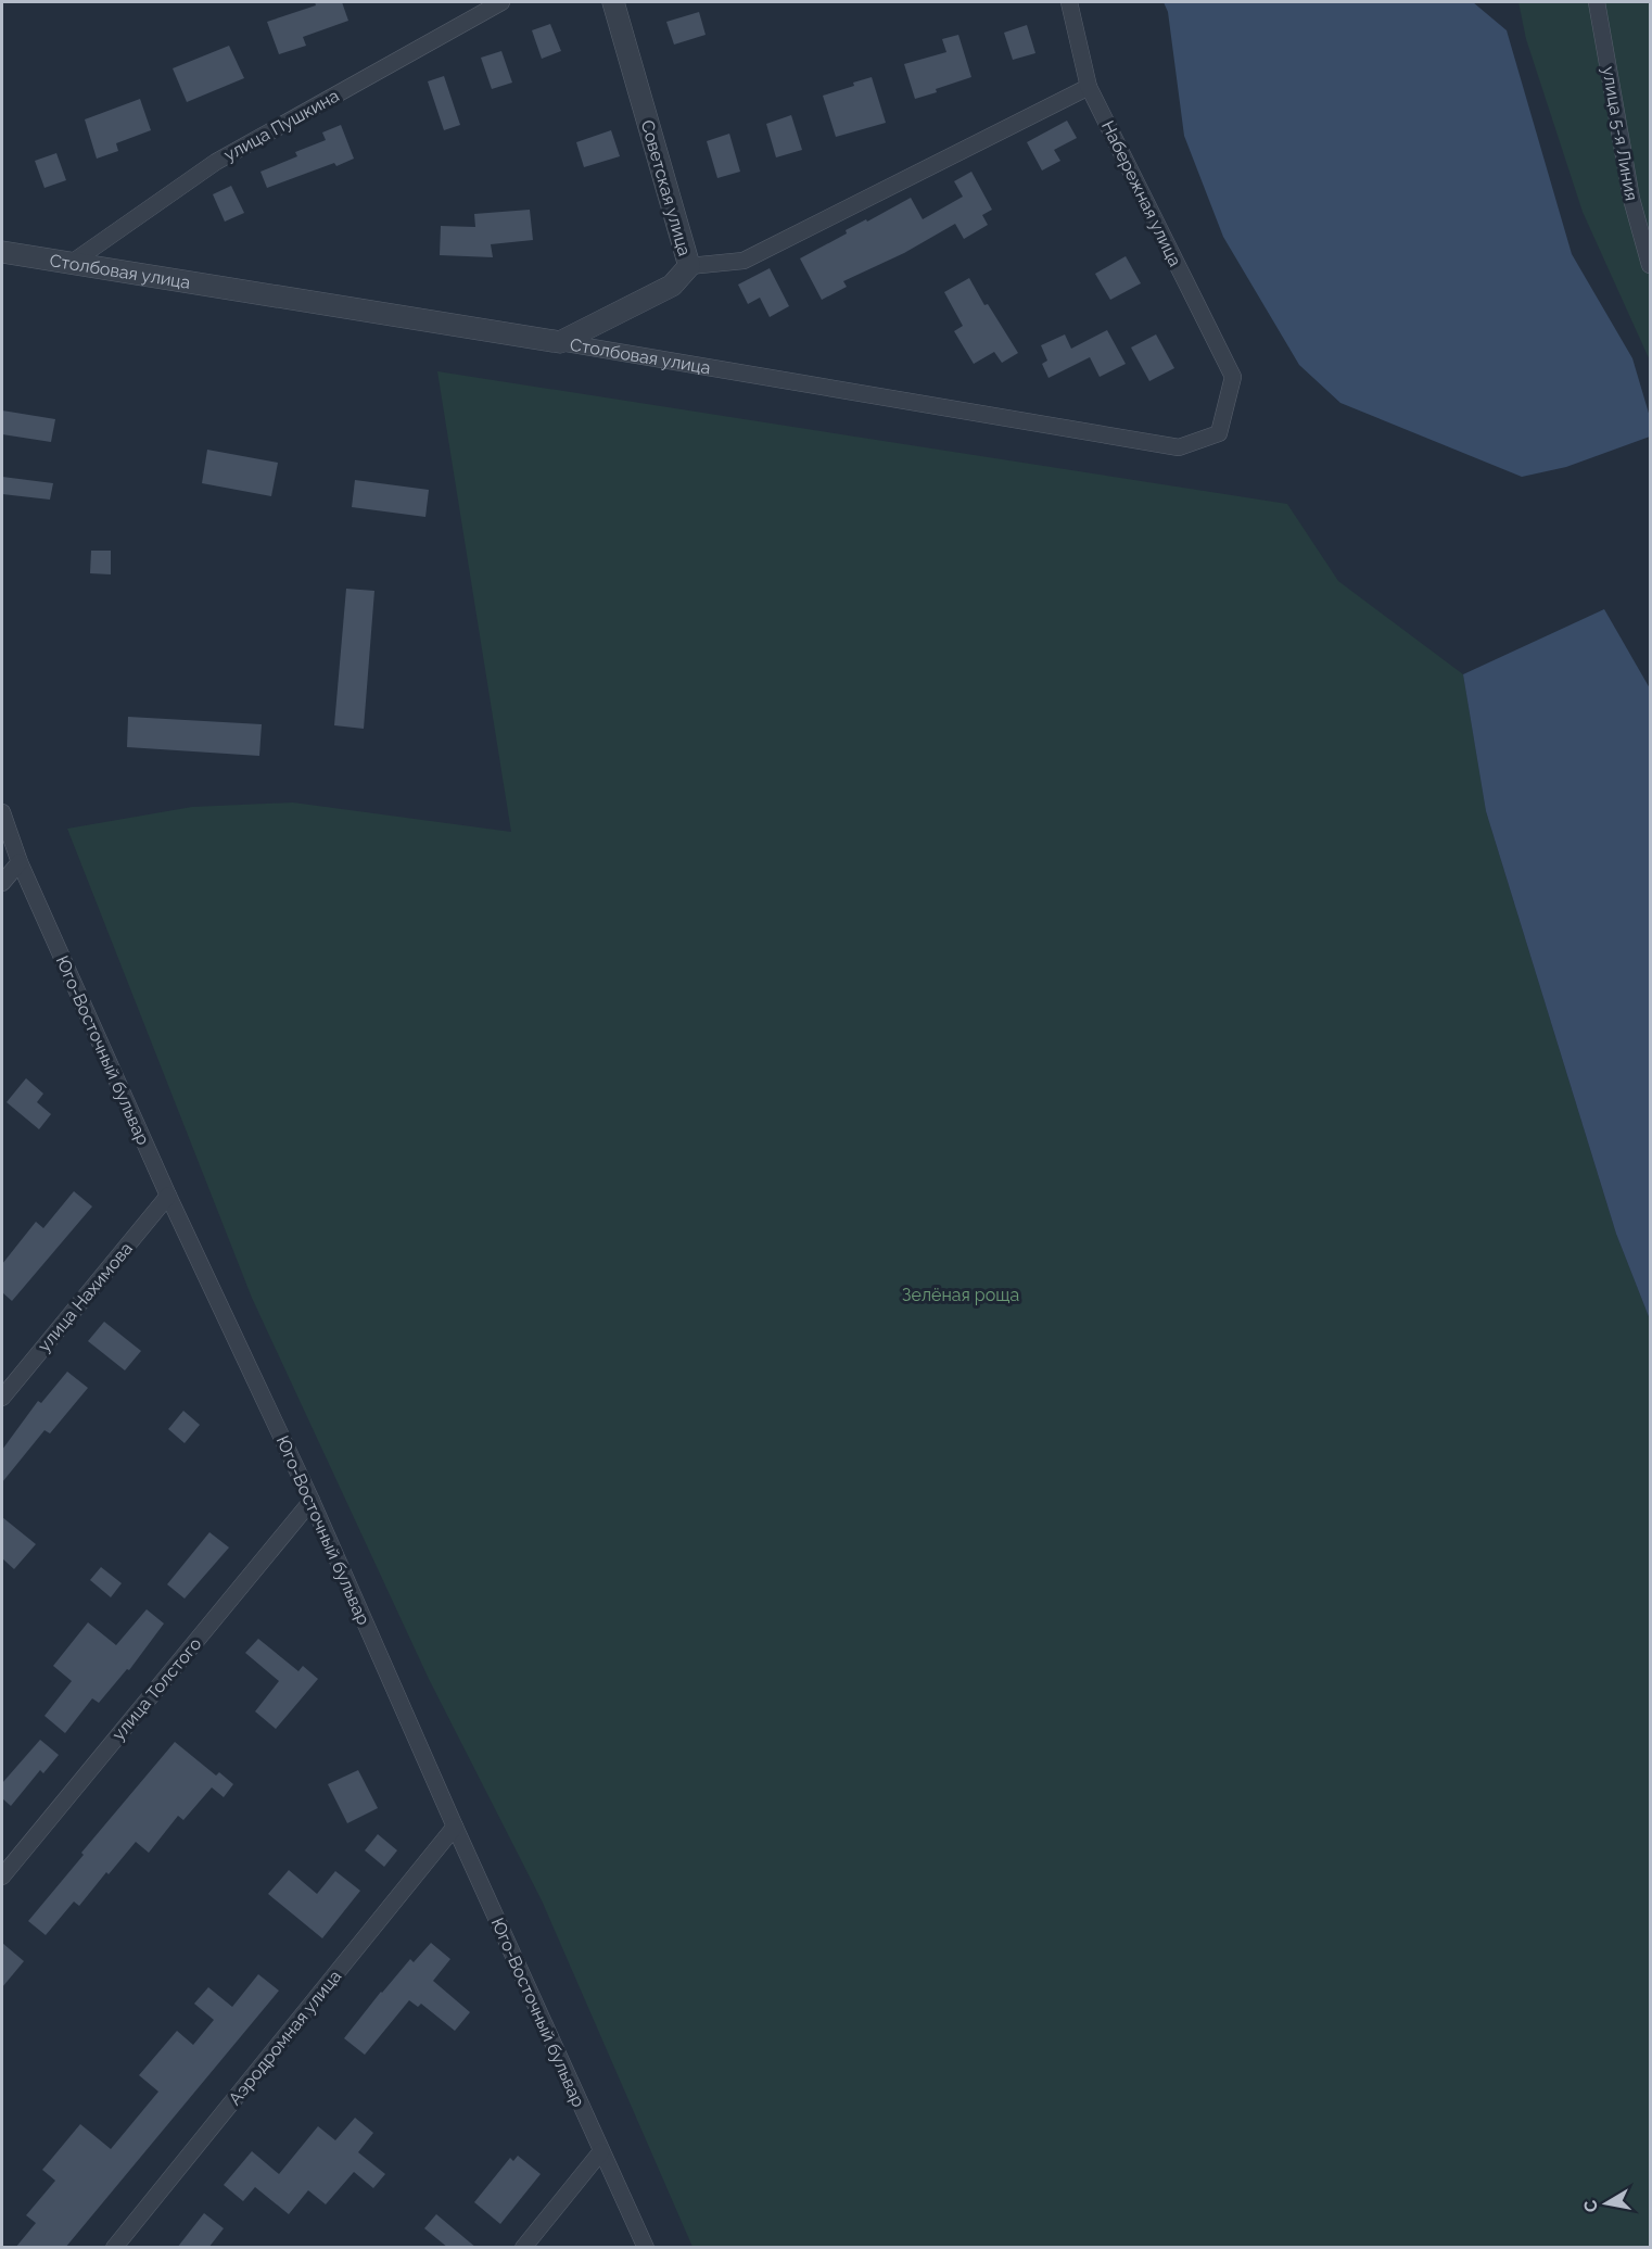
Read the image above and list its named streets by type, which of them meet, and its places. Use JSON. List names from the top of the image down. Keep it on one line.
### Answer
{"streets":{"street":["улица Пушкина","улица 5-я Линия","Советская улица","Набережная улица","Столбовая улица","Юго-Восточный бульвар","улица Нахимова","улица Толстого","Аэродромная улица"]},"crossings":[["улица Пушкина","Столбовая улица"],["Советская улица","Столбовая улица"],["Набережная улица","Столбовая улица"],["Юго-Восточный бульвар","улица Нахимова"],["Юго-Восточный бульвар","улица Толстого"],["Юго-Восточный бульвар","Аэродромная улица"]],"parks":["Зелёная роща"],"north":"left"}
